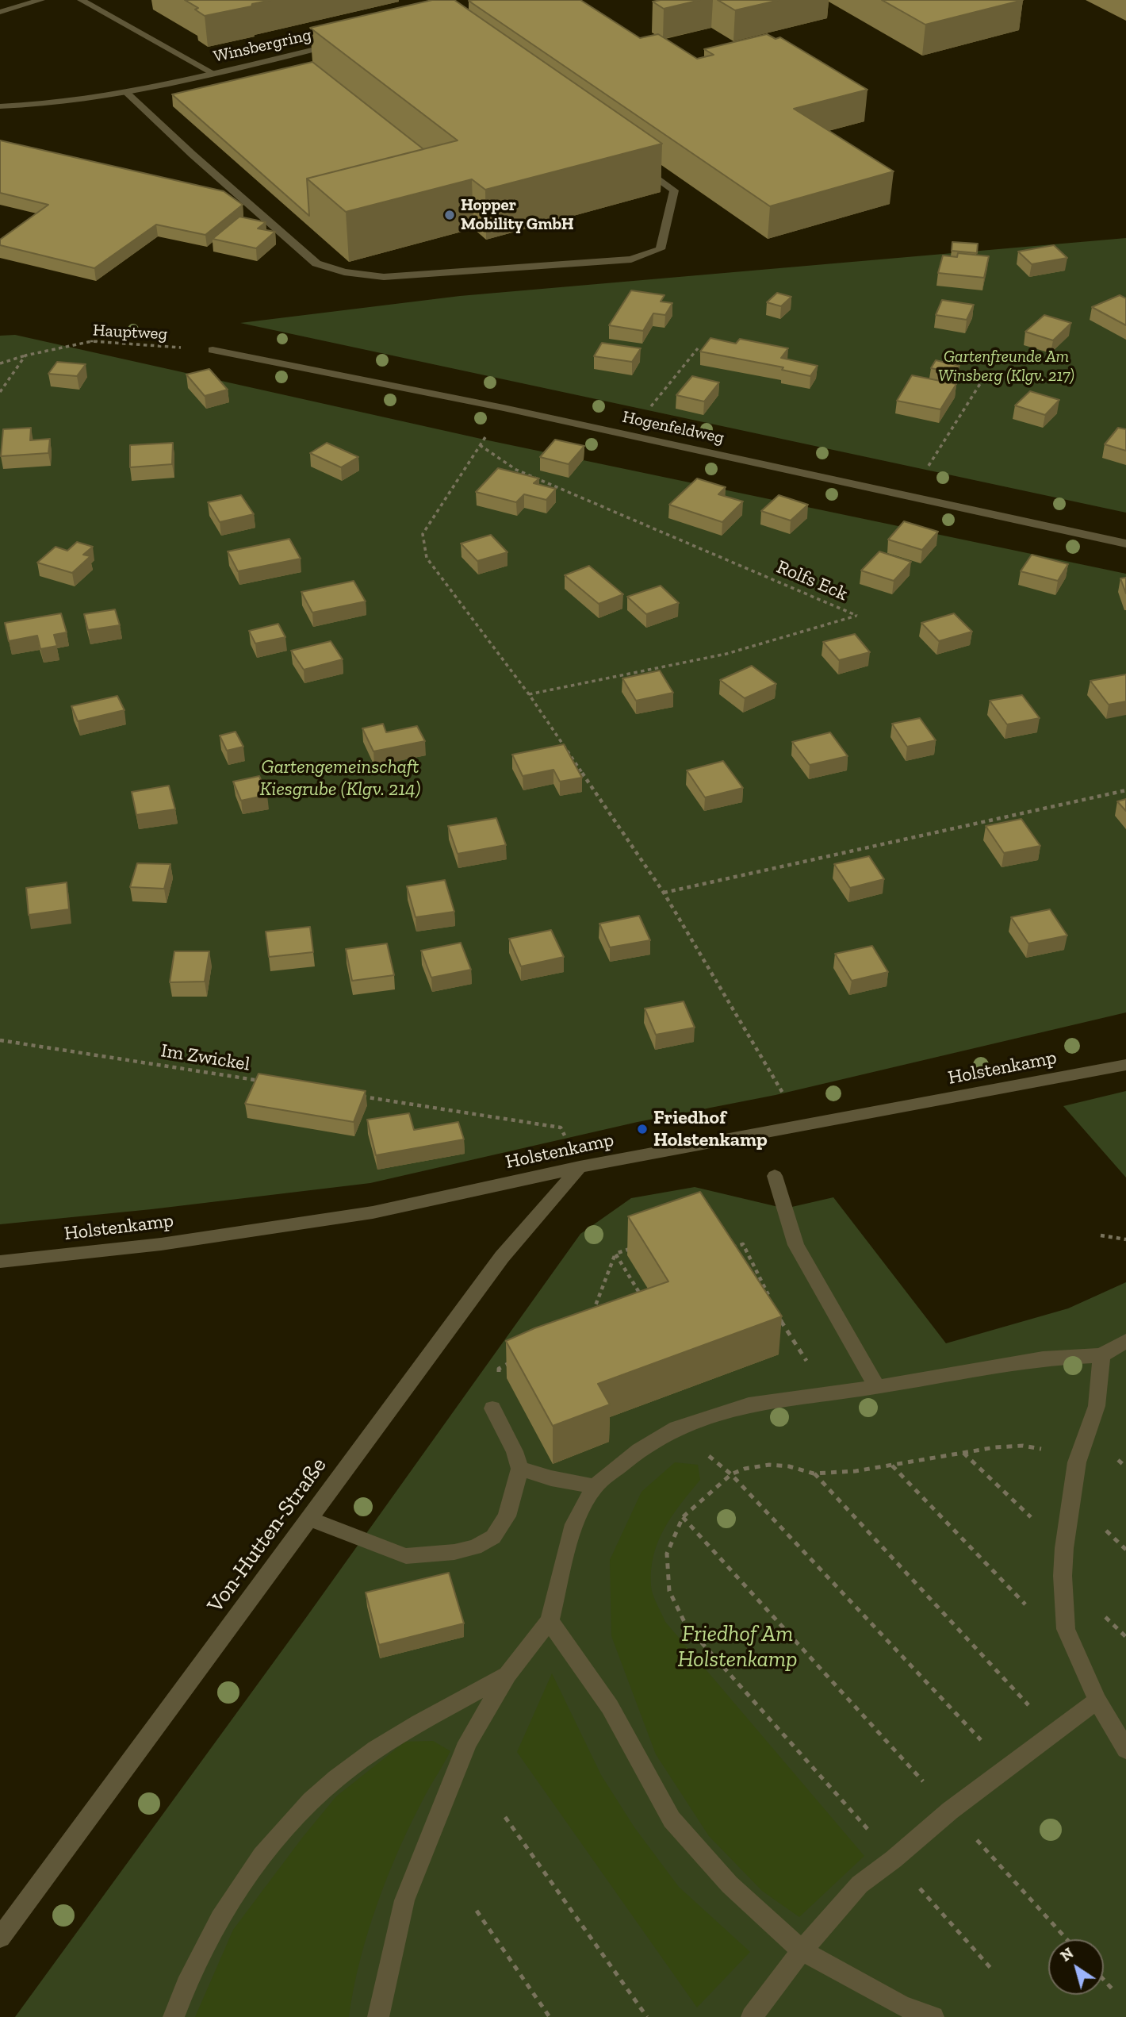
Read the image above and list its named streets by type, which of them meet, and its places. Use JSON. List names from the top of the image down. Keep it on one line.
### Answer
{"streets":{"street":["Winsbergring","Hogenfeldweg","Holstenkamp","Von-Hutten-Straße"],"path":["Hauptweg","Rolfs Eck","Im Zwickel"]},"crossings":[["Hauptweg","Hogenfeldweg"],["Holstenkamp","Von-Hutten-Straße"]],"parks":["Gartenfreunde Am Winsberg (Klgv. 217)","Gartengemeinschaft Kiesgrube (Klgv. 214)","Friedhof Am Holstenkamp"],"places":["Hopper Mobility GmbH","Friedhof Holstenkamp"],"north":"top left"}
